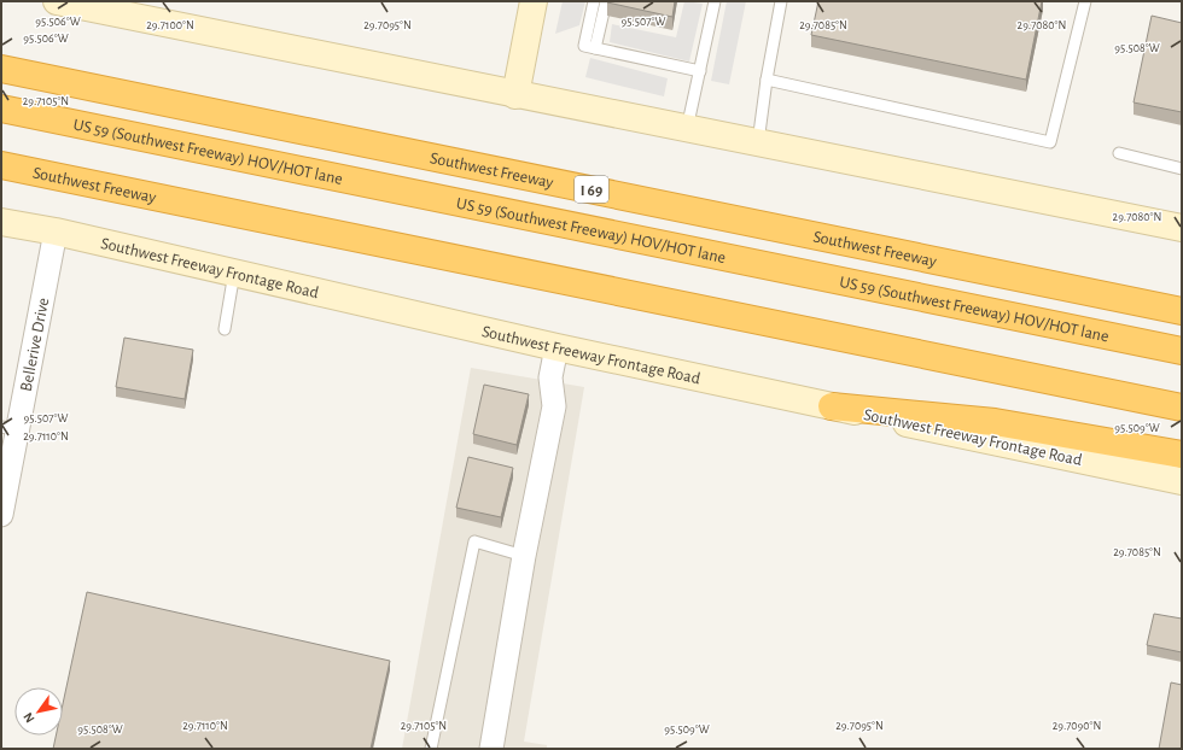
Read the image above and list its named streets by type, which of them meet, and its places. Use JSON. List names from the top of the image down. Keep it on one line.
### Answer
{"streets":{"highway":["US 59 (Southwest Freeway) HOV/HOT lane","Southwest Freeway","I 69"],"main road":["Southwest Freeway Frontage Road"],"street":["Bellerive Drive"]},"crossings":[["Southwest Freeway Frontage Road","Bellerive Drive"]],"north":"bottom left","coordinates":["95.506°W","95.507°W","29.7100°N","29.7095°N","29.7085°N","29.7080°N","95.508°W","29.7105°N","95.509°W","29.7110°N","29.7090°N"]}
